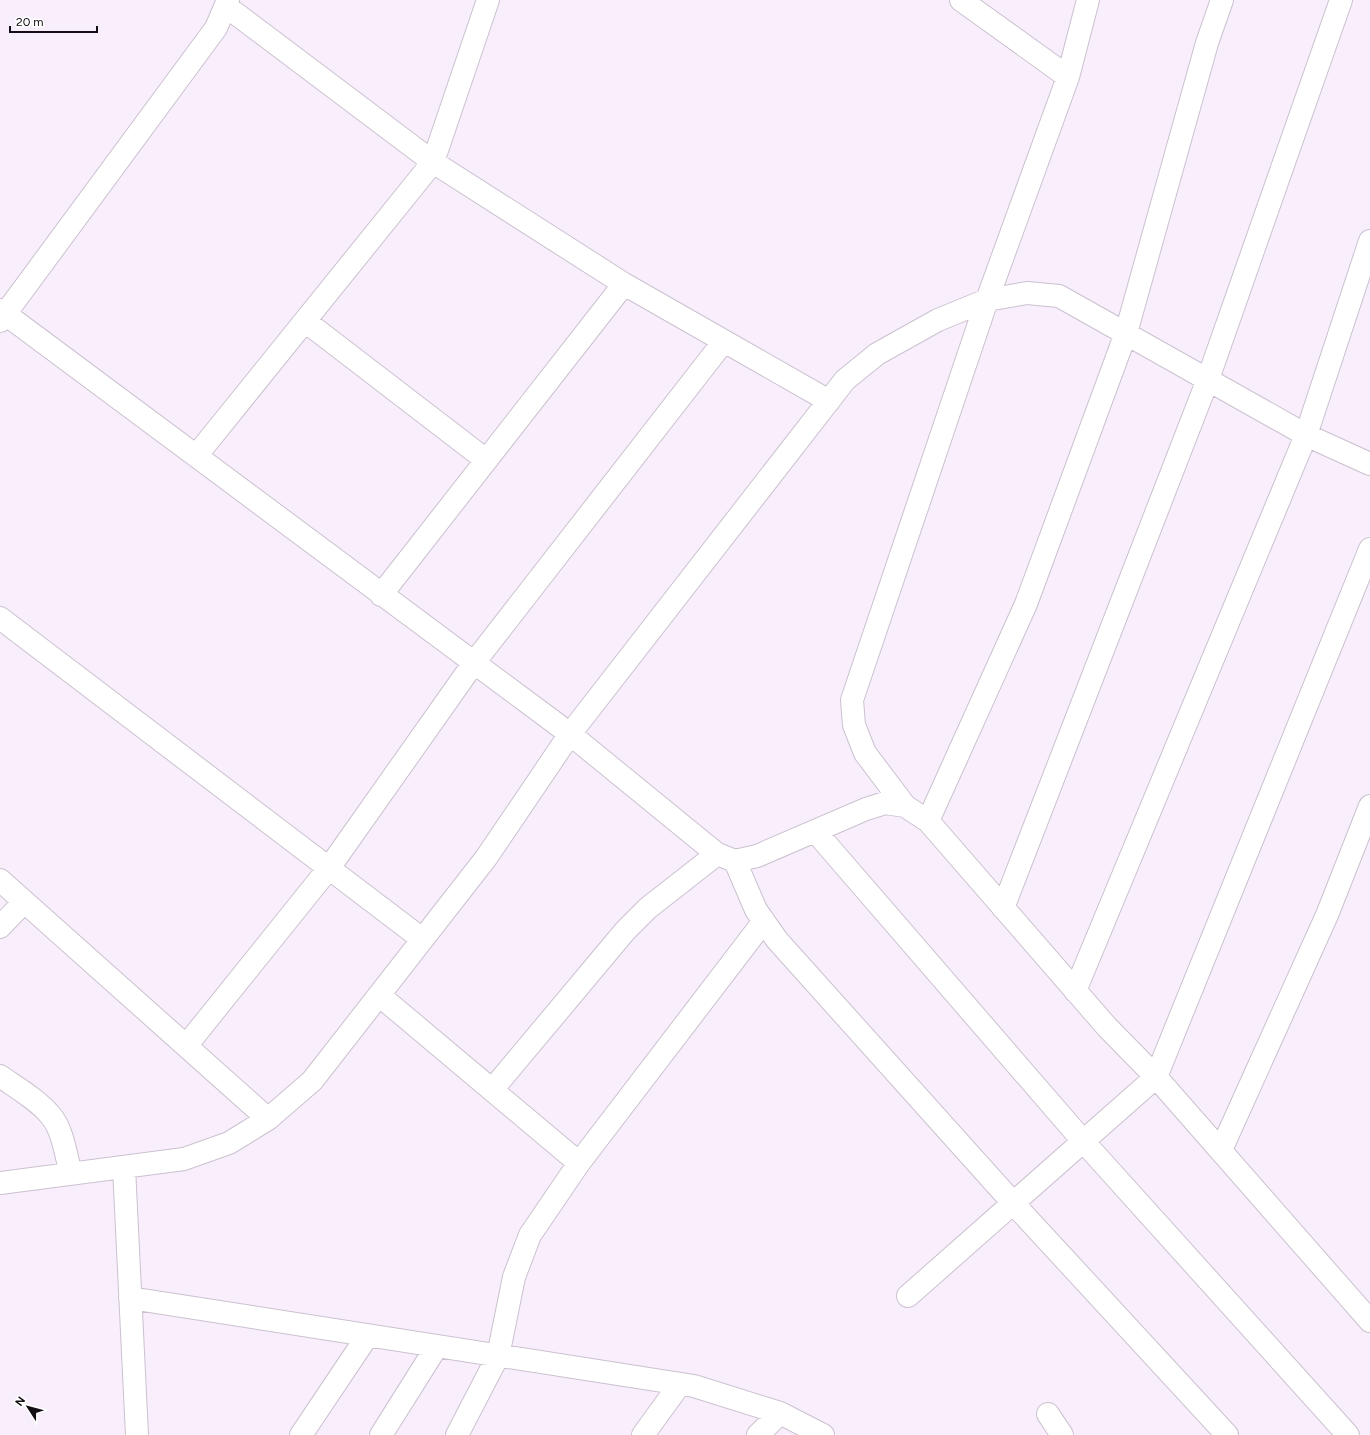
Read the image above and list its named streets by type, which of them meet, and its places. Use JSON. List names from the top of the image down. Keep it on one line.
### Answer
{"scale_bar":"20 m","north":"top left"}
